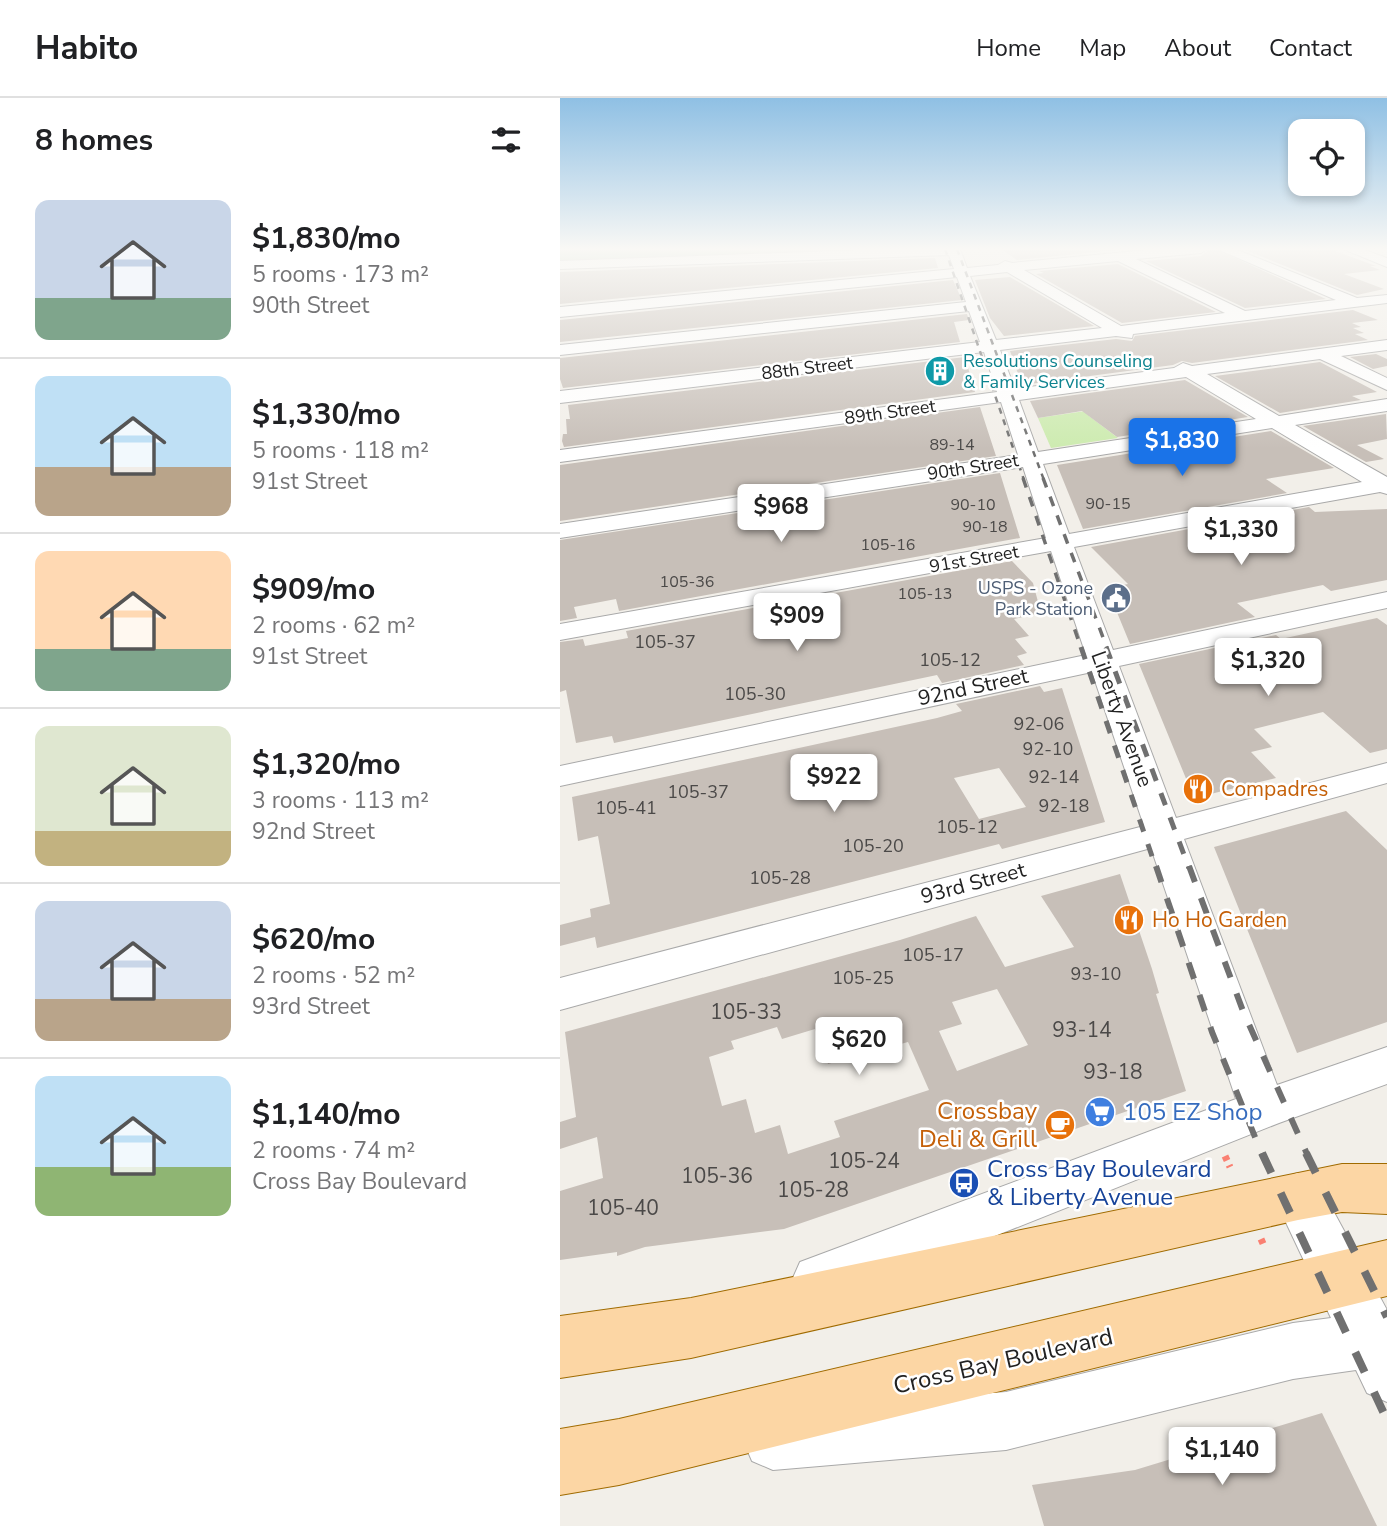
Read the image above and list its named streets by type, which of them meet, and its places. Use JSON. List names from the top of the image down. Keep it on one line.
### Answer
{"streets":{"main road":["Cross Bay Boulevard"],"street":["88th Street","89th Street","90th Street","91st Street","92nd Street","Liberty Avenue","93rd Street"]},"crossings":[["88th Street","Liberty Avenue"],["89th Street","Liberty Avenue"],["90th Street","Liberty Avenue"],["91st Street","Liberty Avenue"],["92nd Street","Liberty Avenue"],["Liberty Avenue","93rd Street"]],"places":{"building":["Resolutions Counseling & Family Services"],"public building":["USPS - Ozone Park Station"],"restaurant":["Compadres","Ho Ho Garden"],"supermarket":["105 EZ Shop"],"cafe":["Crossbay Deli & Grill"],"bus stop":["Cross Bay Boulevard & Liberty Avenue"]},"house_numbers":["89-14","90-15","90-10","90-18","105-16","105-36","105-13","105-37","105-12","105-30","92-06","92-10","92-14","105-37","92-18","105-41","105-12","105-20","105-28","105-17","93-10","105-25","105-33","93-14","93-18","105-24","105-36","105-28","105-40"],"page":{"header":"Habito","nav":["Home","Map","About","Contact"],"heading":"8 homes","list":[{"name":"$1,830/mo","note":"5 rooms · 173 m² · 90th Street"},{"name":"$1,330/mo","note":"5 rooms · 118 m² · 91st Street"},{"name":"$909/mo","note":"2 rooms · 62 m² · 91st Street"},{"name":"$1,320/mo","note":"3 rooms · 113 m² · 92nd Street"},{"name":"$620/mo","note":"2 rooms · 52 m² · 93rd Street"},{"name":"$1,140/mo","note":"2 rooms · 74 m² · Cross Bay Boulevard"}],"price":["$1,830","$968","$1,330","$909","$1,320","$922","$620","$1,140"]}}
